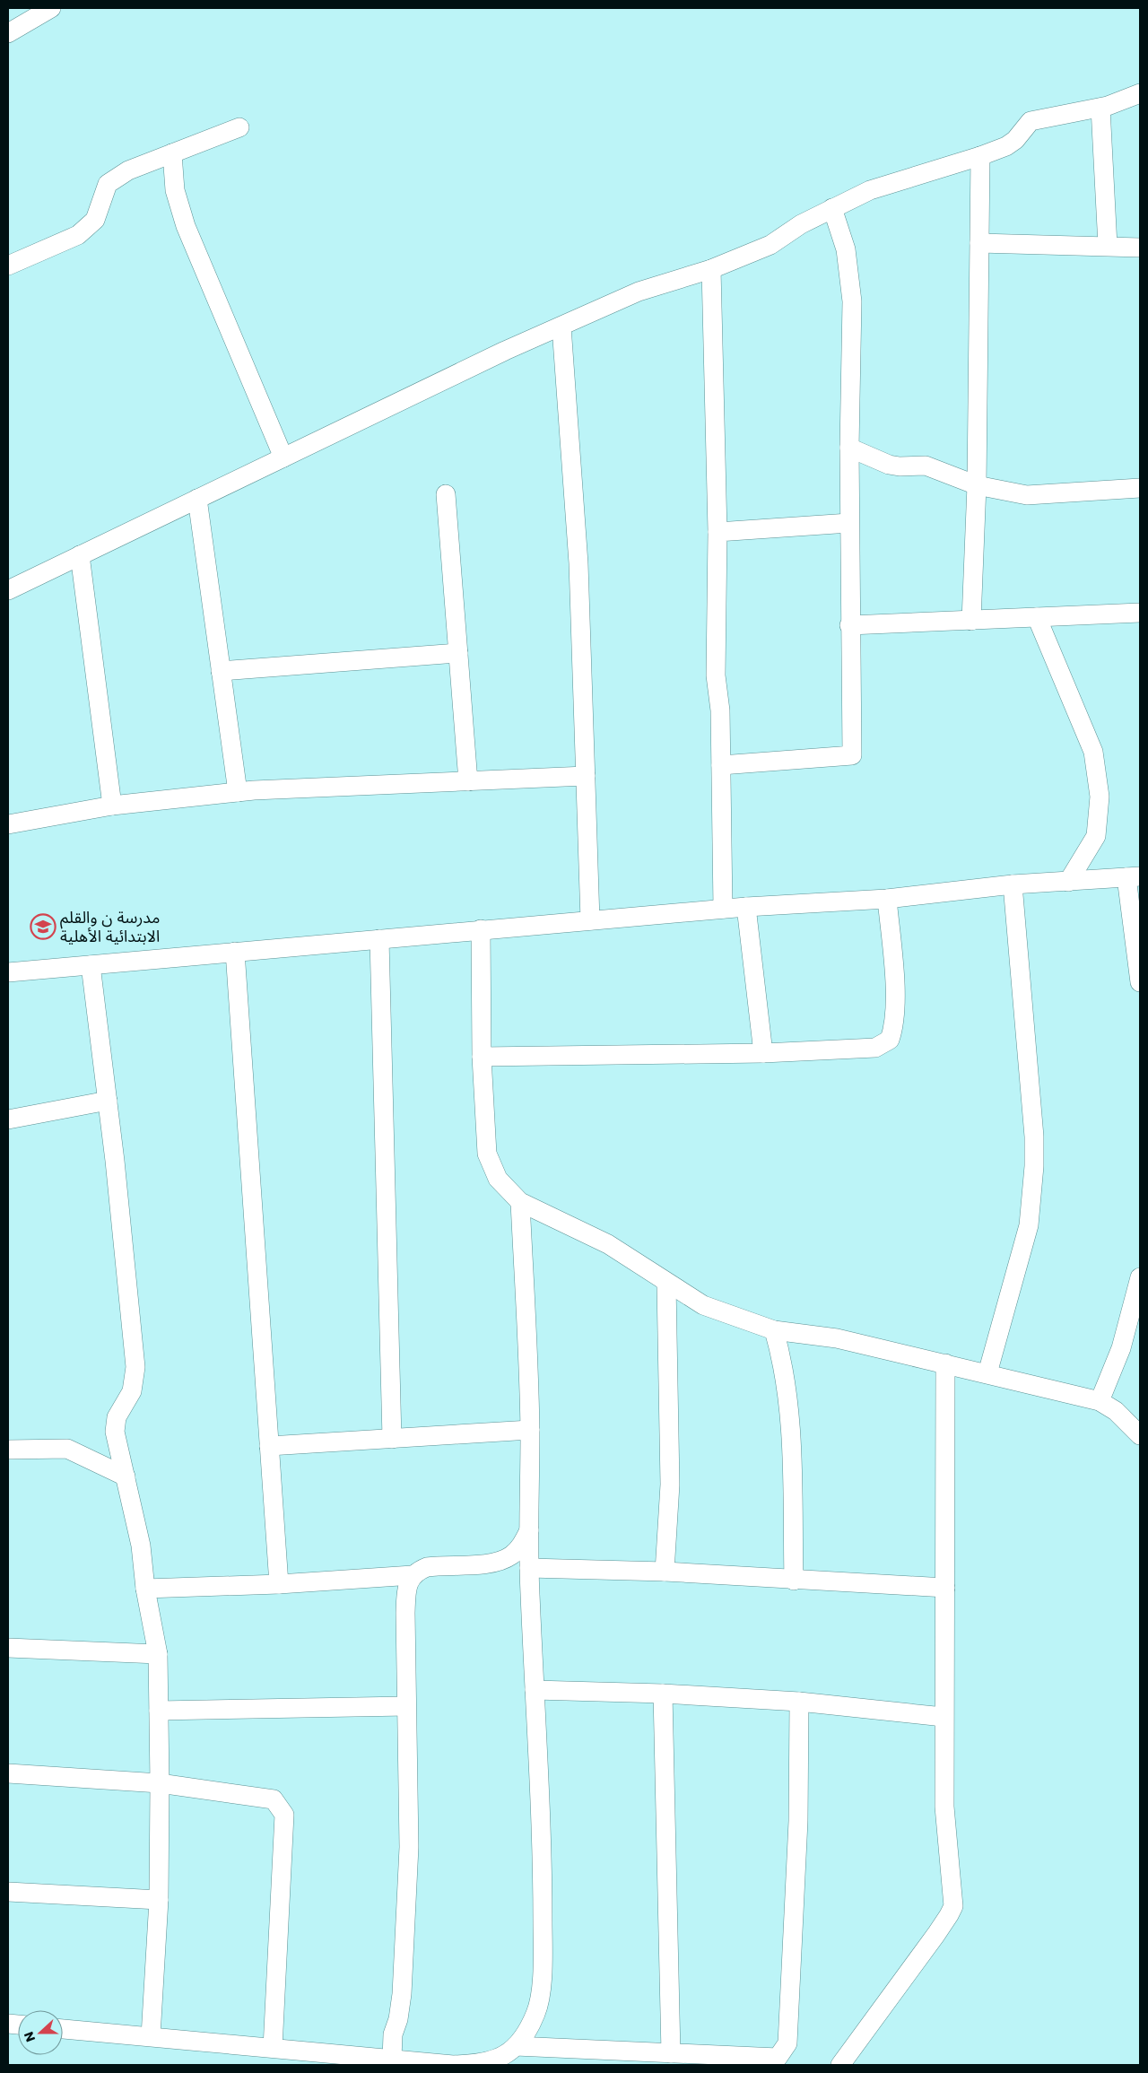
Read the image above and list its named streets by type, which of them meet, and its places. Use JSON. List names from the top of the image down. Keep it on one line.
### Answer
{"places":{"school or university":["مدرسة ن والقلم الابتدائية الأهلية"]},"north":"left"}
